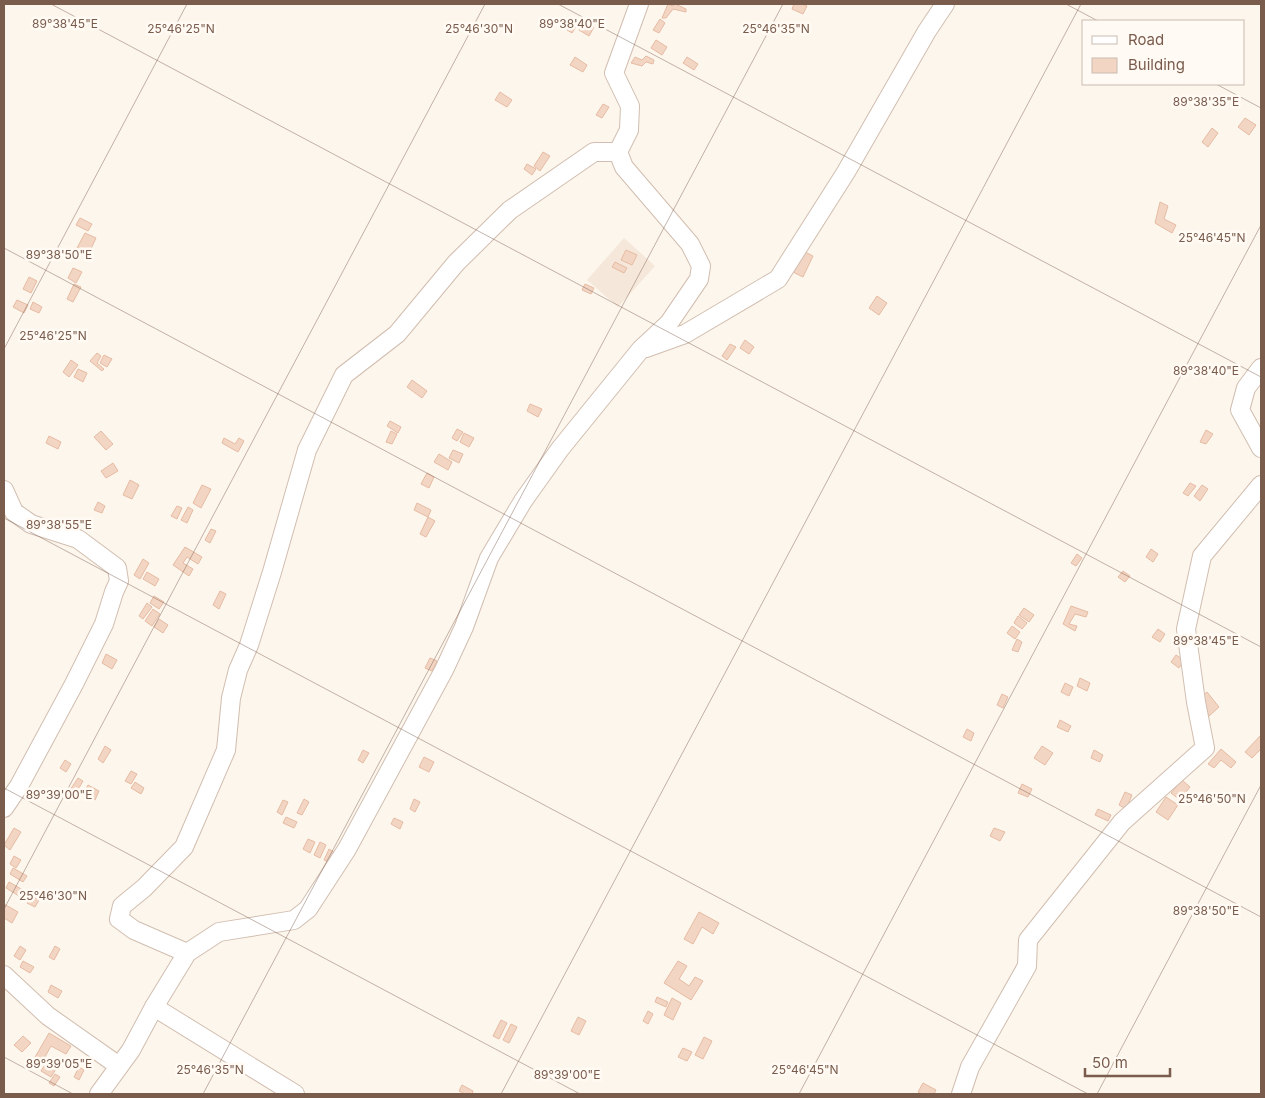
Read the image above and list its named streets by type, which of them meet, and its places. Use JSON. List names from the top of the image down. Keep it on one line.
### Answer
{"legend":["Road","Building"],"scale_bar":"50 m","coordinates":["89°38'40\"E","89°38'45\"E","25°46'25\"N","25°46'30\"N","25°46'35\"N","89°38'35\"E","25°46'45\"N","89°38'50\"E","89°38'55\"E","89°39'00\"E","25°46'50\"N","89°39'05\"E"]}
